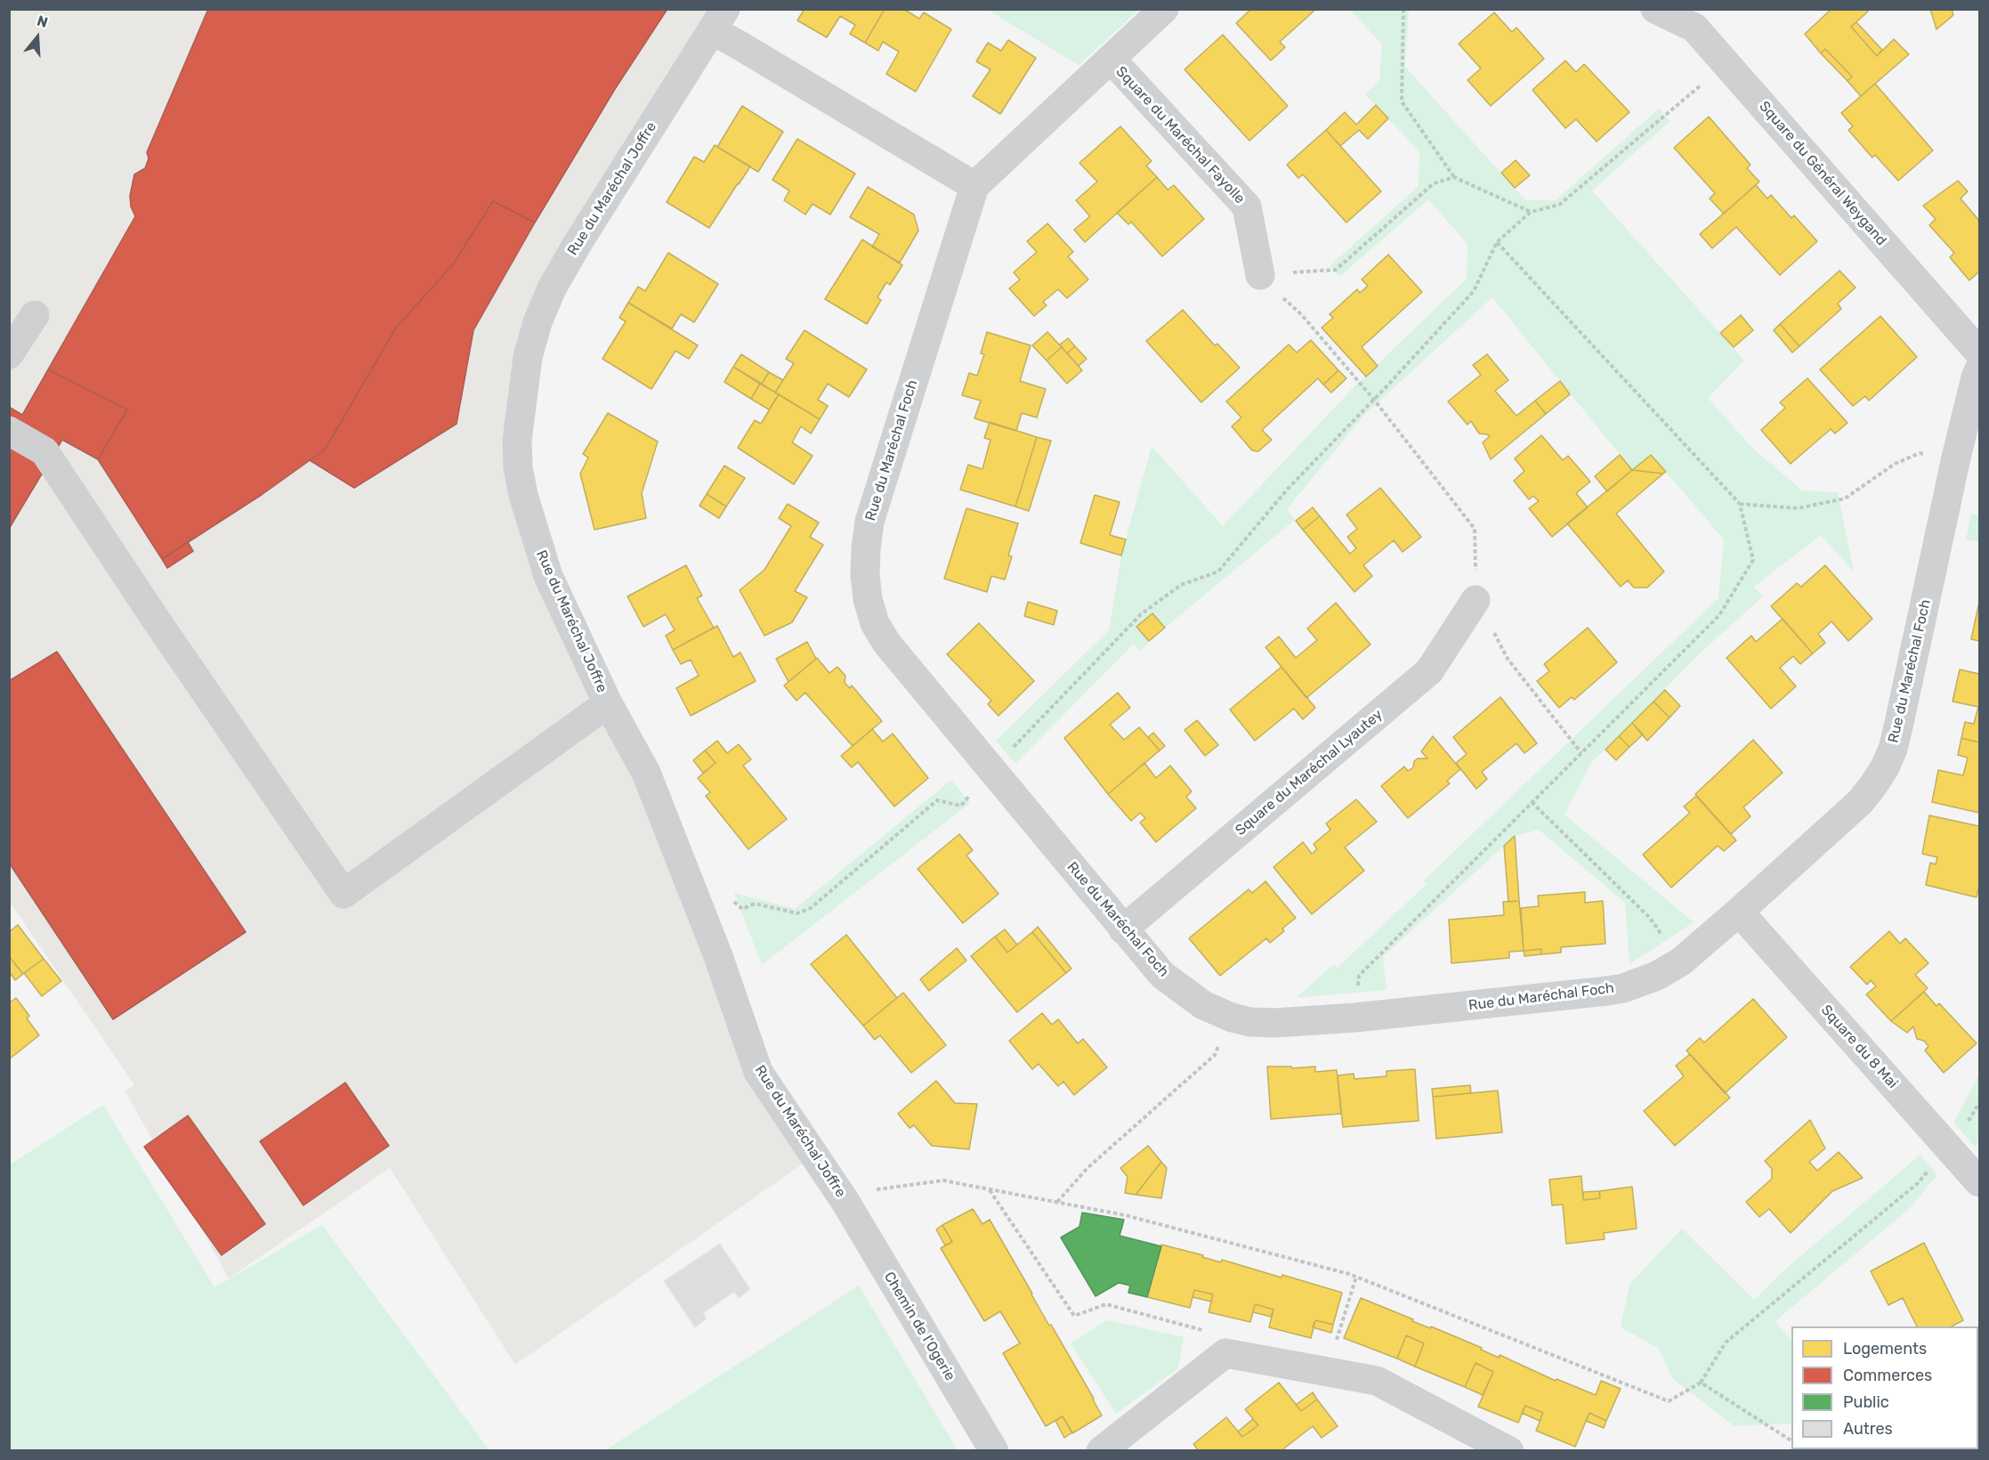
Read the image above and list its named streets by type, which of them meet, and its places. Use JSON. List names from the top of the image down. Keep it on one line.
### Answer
{"streets":{"street":["Square du Maréchal Fayolle","Square du Général Weygand","Rue du Maréchal Joffre","Rue du Maréchal Foch","Square du Maréchal Lyautey","Square du 8 Mai","Chemin de l'Ogerie"]},"crossings":[["Rue du Maréchal Joffre","Chemin de l'Ogerie"],["Rue du Maréchal Foch","Square du Maréchal Lyautey"],["Rue du Maréchal Foch","Square du 8 Mai"]],"legend":["Logements","Commerces","Public","Autres"],"north":"top"}
